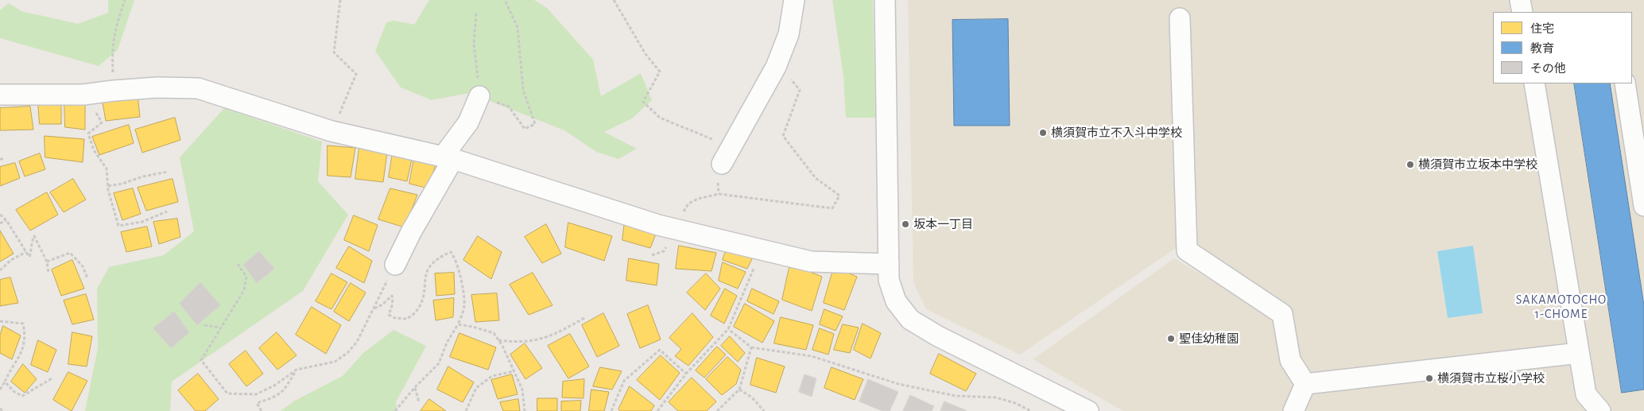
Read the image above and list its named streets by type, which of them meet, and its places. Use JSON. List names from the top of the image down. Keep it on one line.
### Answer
{"districts":["SAKAMOTOCHO 1-CHOME"],"places":["横須賀市立不入斗中学校","横須賀市立坂本中学校","坂本一丁目","聖佳幼稚園","横須賀市立桜小学校"],"legend":["住宅","教育","その他"]}
